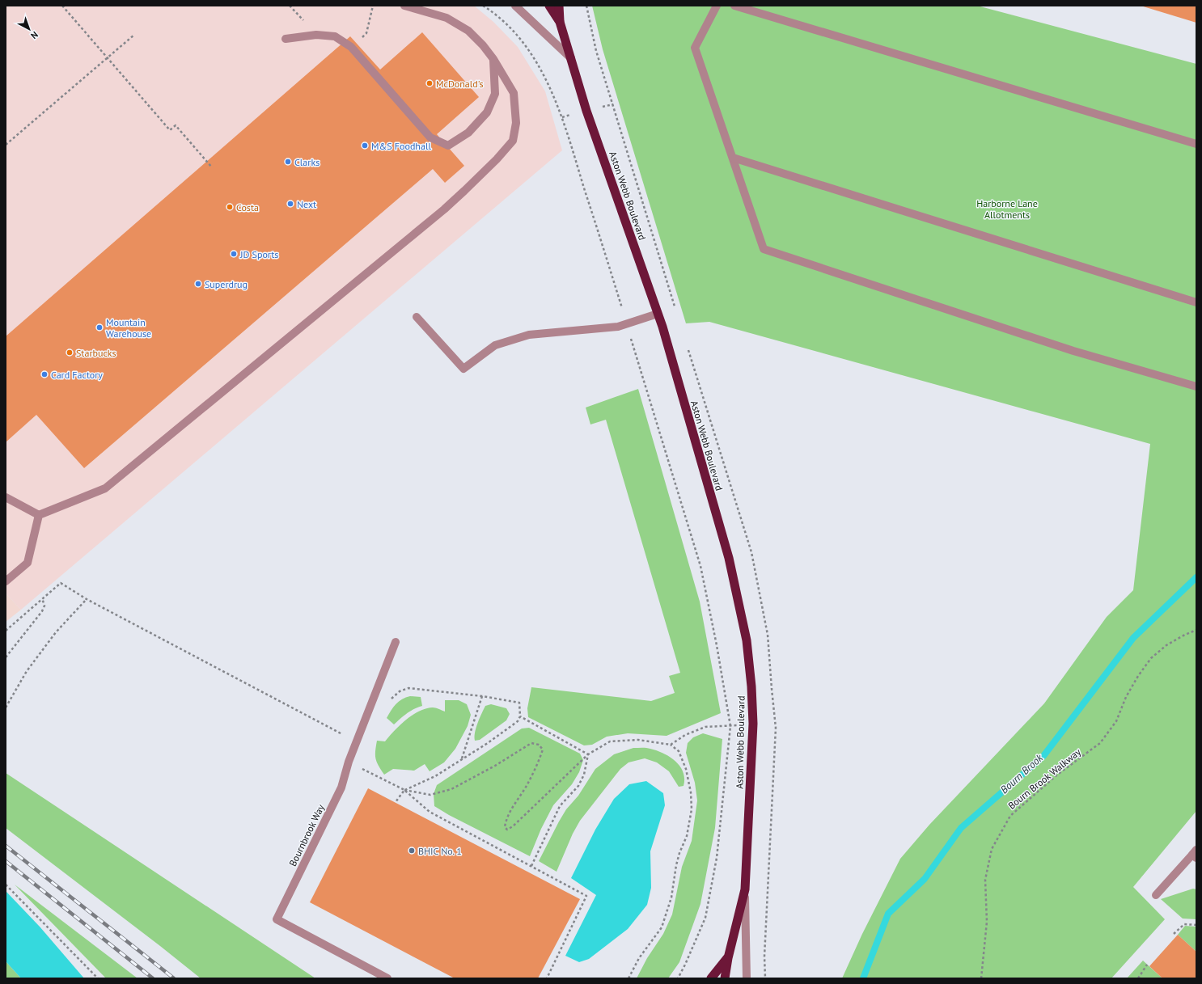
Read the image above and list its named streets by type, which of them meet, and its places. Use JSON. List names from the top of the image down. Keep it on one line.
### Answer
{"streets":{"highway":["Aston Webb Boulevard"],"street":["Bournbrook Way"],"path":["Bourn Brook Walkway"]},"water":["Bourn Brook"],"parks":["Harborne Lane Allotments"],"places":["McDonald's","M&S Foodhall","Clarks","Next","Costa","JD Sports","Superdrug","Mountain Warehouse","Starbucks","Card Factory","BHIC No. 1"],"north":"bottom right"}
